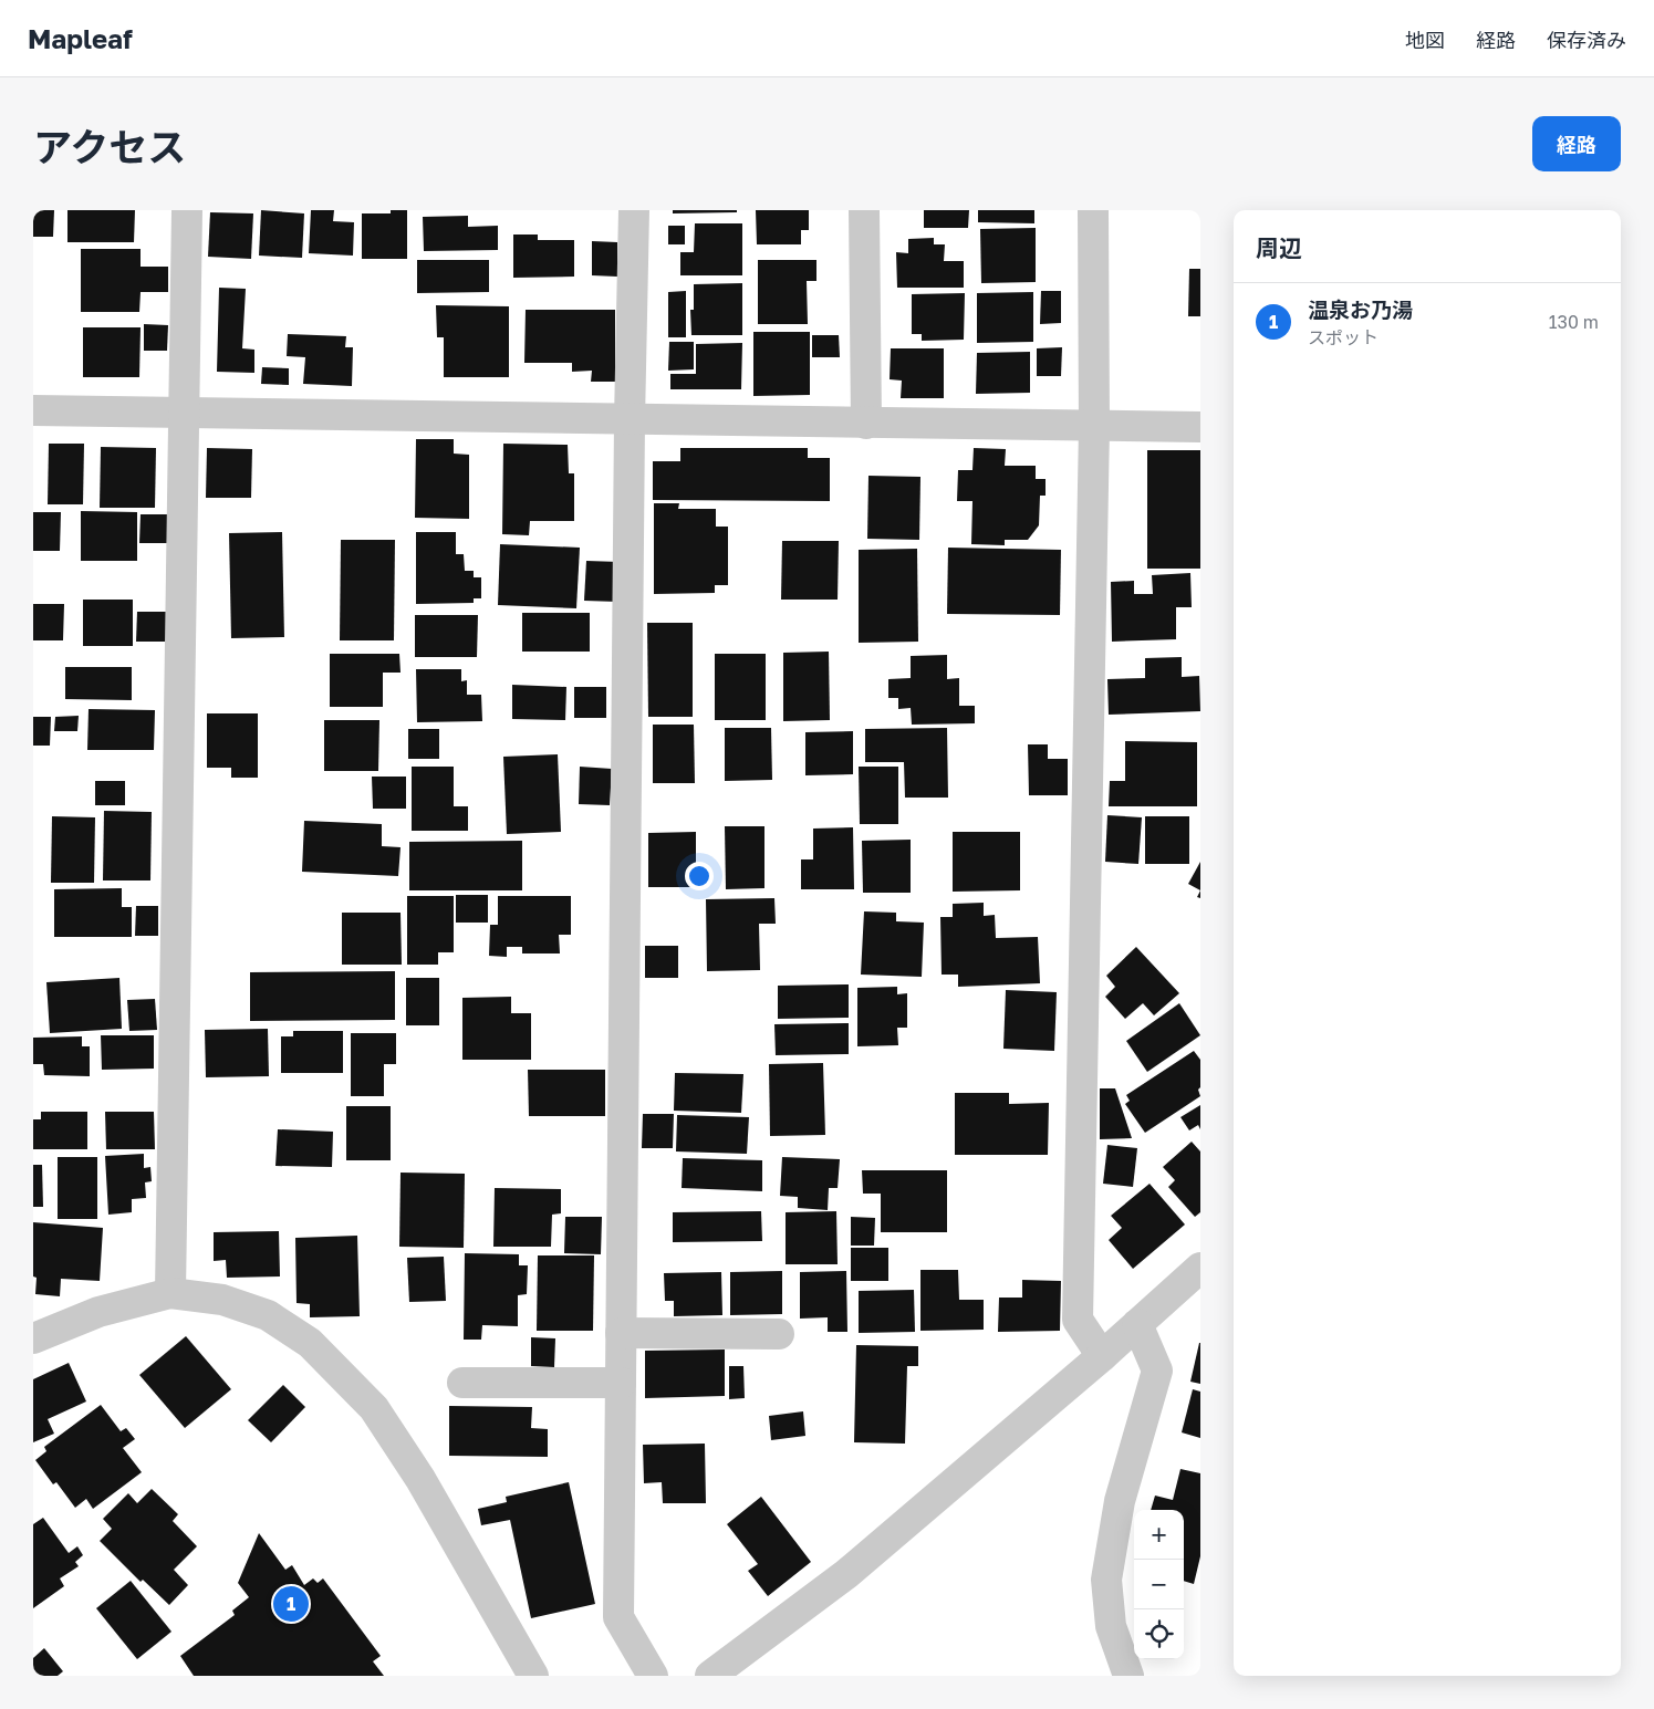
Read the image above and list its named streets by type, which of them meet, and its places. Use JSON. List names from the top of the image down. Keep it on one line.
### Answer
{"page":{"header":"Mapleaf","nav":["地図","経路","保存済み"],"title":"アクセス","buttons":"経路","heading":"周辺","list":[{"mark":"1","name":"温泉お乃湯","note":"スポット","value":"130 m"}],"map_buttons":["+","−"],"pins":"1"}}
